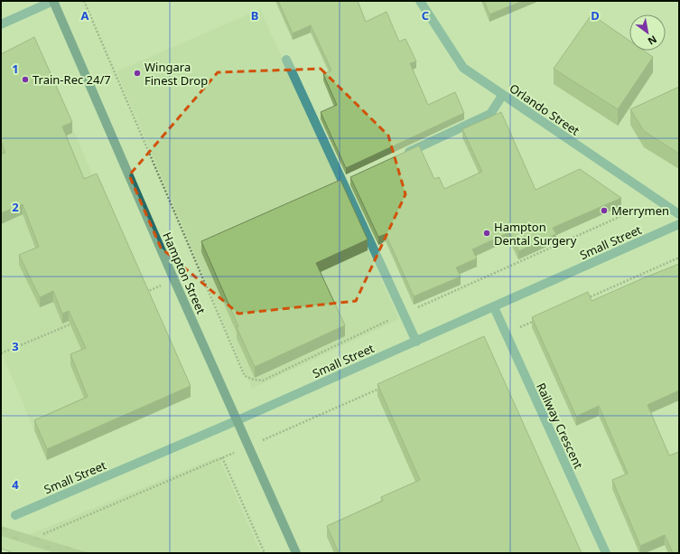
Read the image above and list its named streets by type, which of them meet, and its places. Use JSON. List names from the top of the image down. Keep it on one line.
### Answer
{"streets":{"main road":["Hampton Street"],"street":["Orlando Street","Small Street","Railway Crescent"]},"crossings":[["Small Street","Hampton Street"],["Small Street","Railway Crescent"]],"places":["Wingara Finest Drop","Train-Rec 24/7","Merrymen","Hampton Dental Surgery"],"north":"bottom right","grid":{"columns":["A","B","C","D"],"rows":["1","2","3","4"]}}
